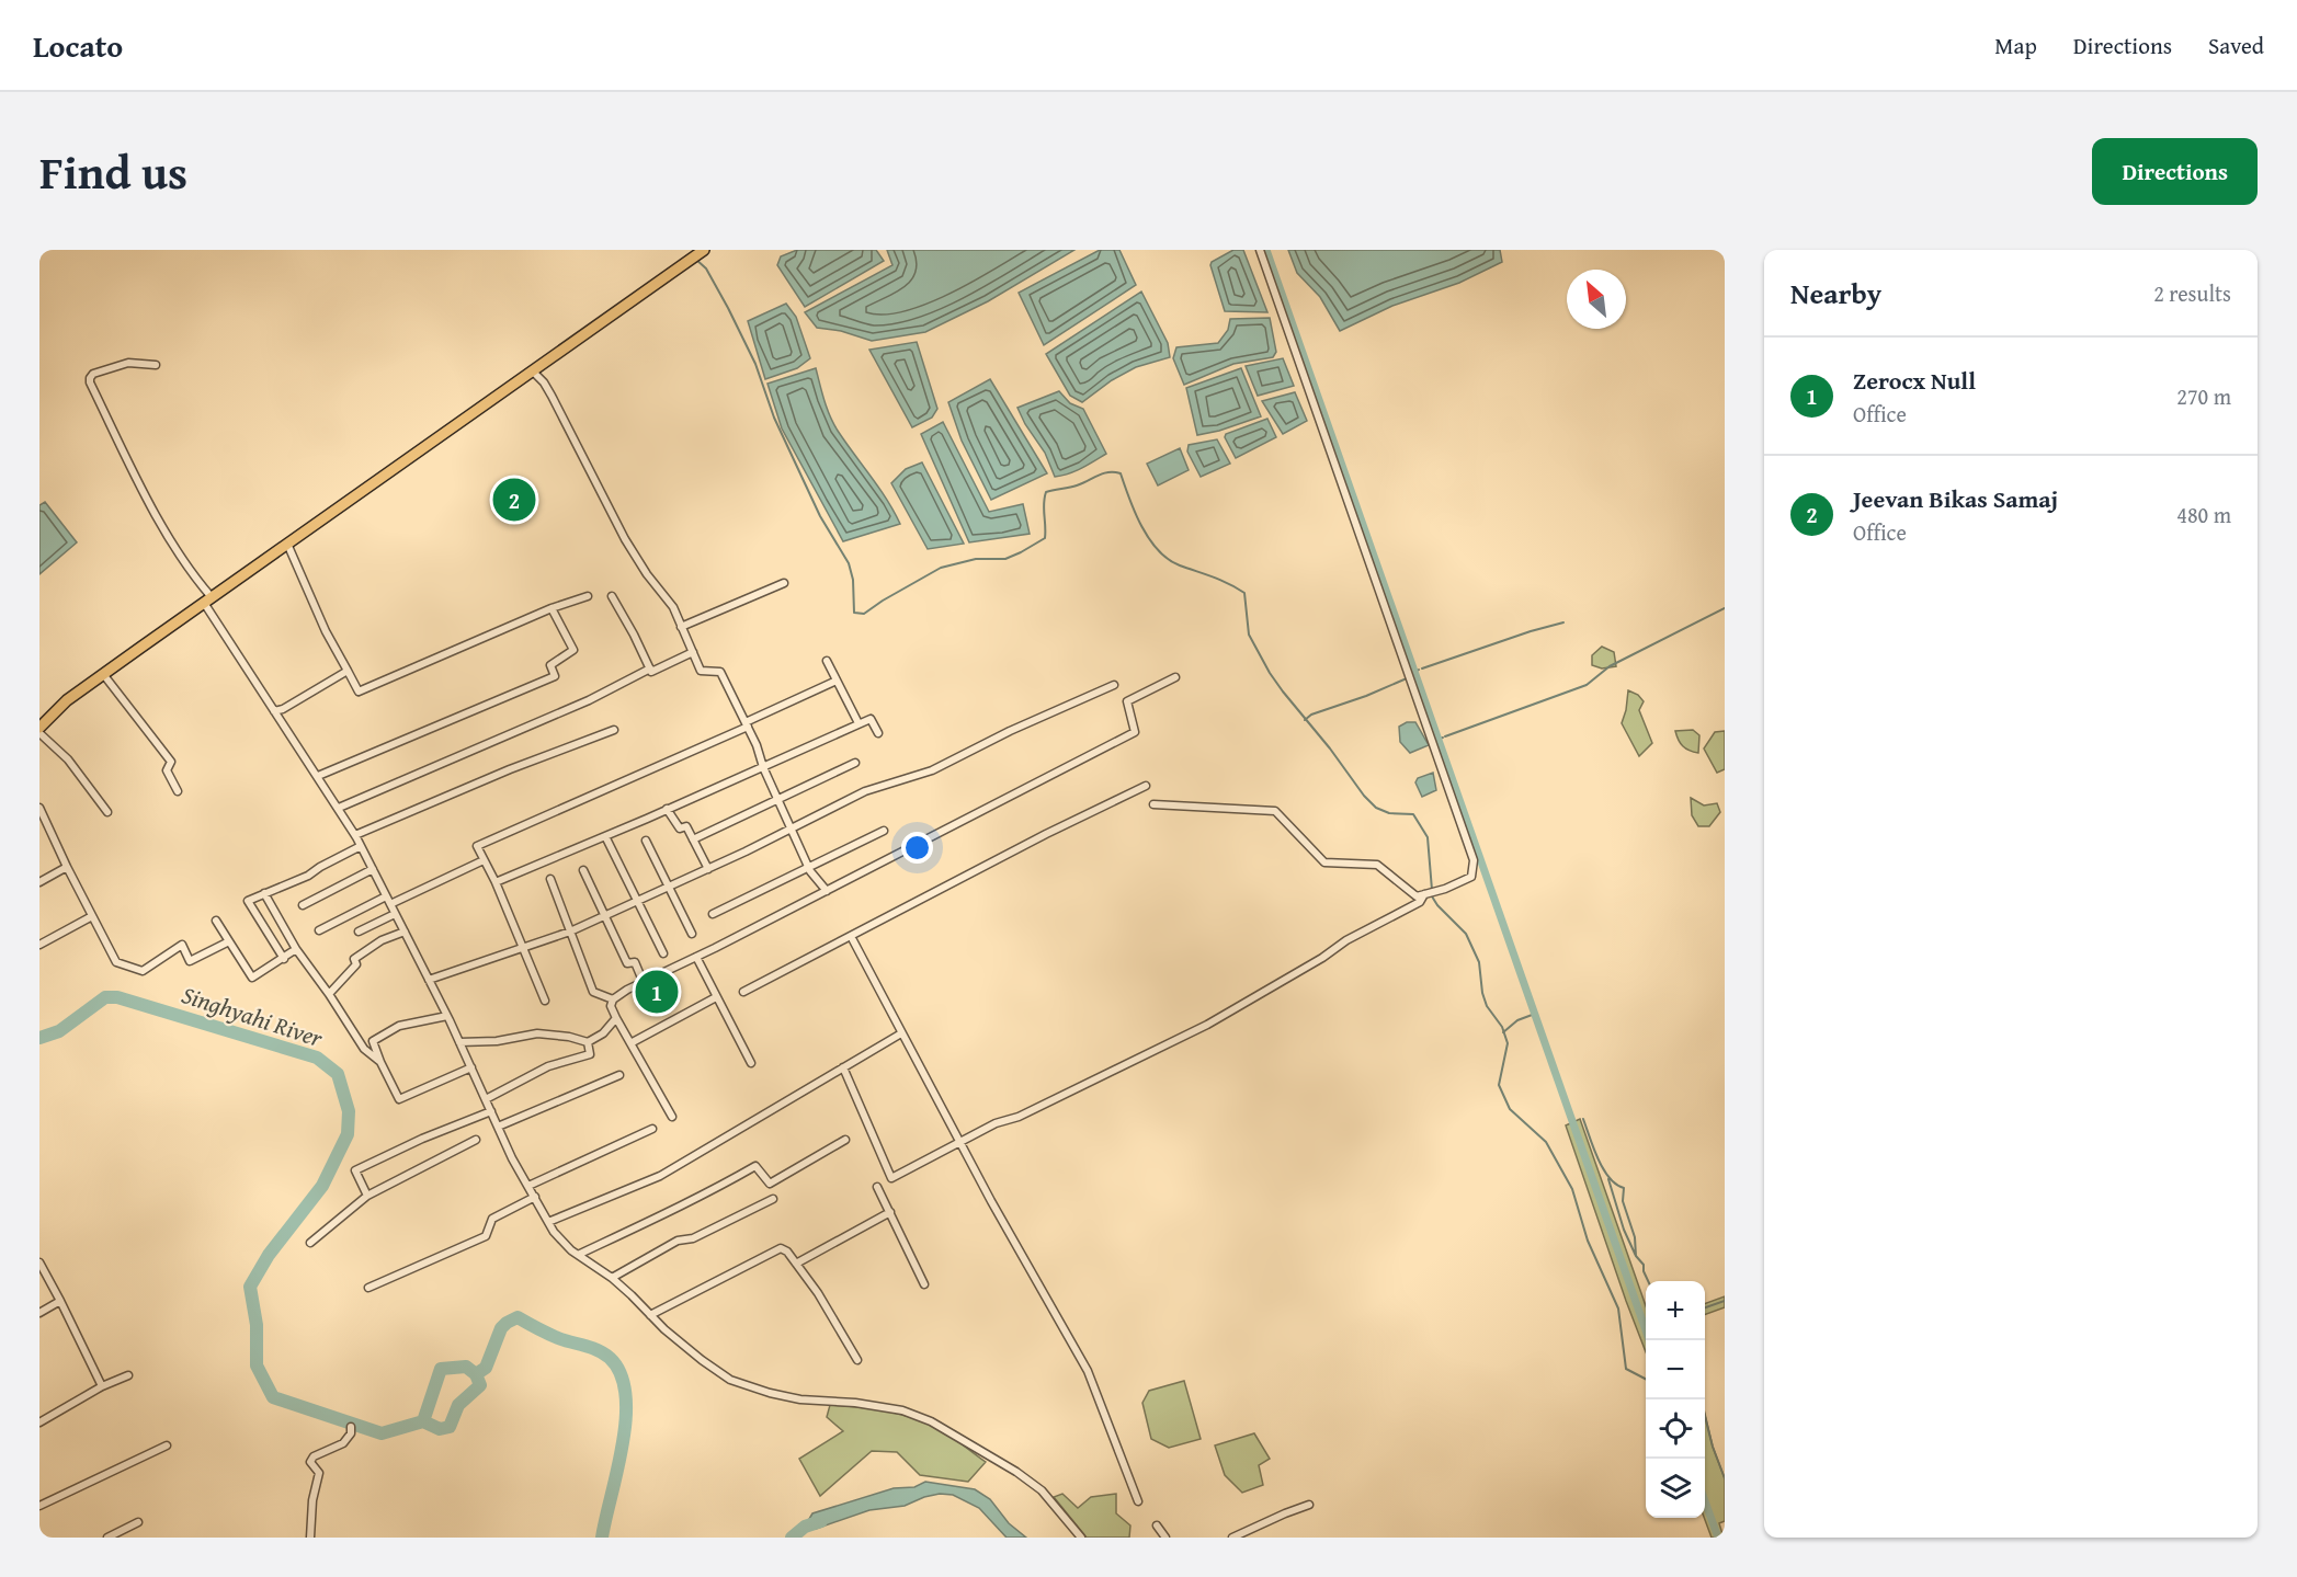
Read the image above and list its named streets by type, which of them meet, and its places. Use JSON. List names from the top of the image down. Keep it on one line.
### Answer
{"water":["Singhyahi River"],"north":"top left","page":{"header":"Locato","nav":["Map","Directions","Saved"],"title":"Find us","buttons":"Directions","heading":["Nearby","2 results"],"list":[{"mark":"1","name":"Zerocx Null","note":"Office","value":"270 m"},{"mark":"2","name":"Jeevan Bikas Samaj","note":"Office","value":"480 m"}],"pins":["2","1"],"map_buttons":["+","−"]}}
